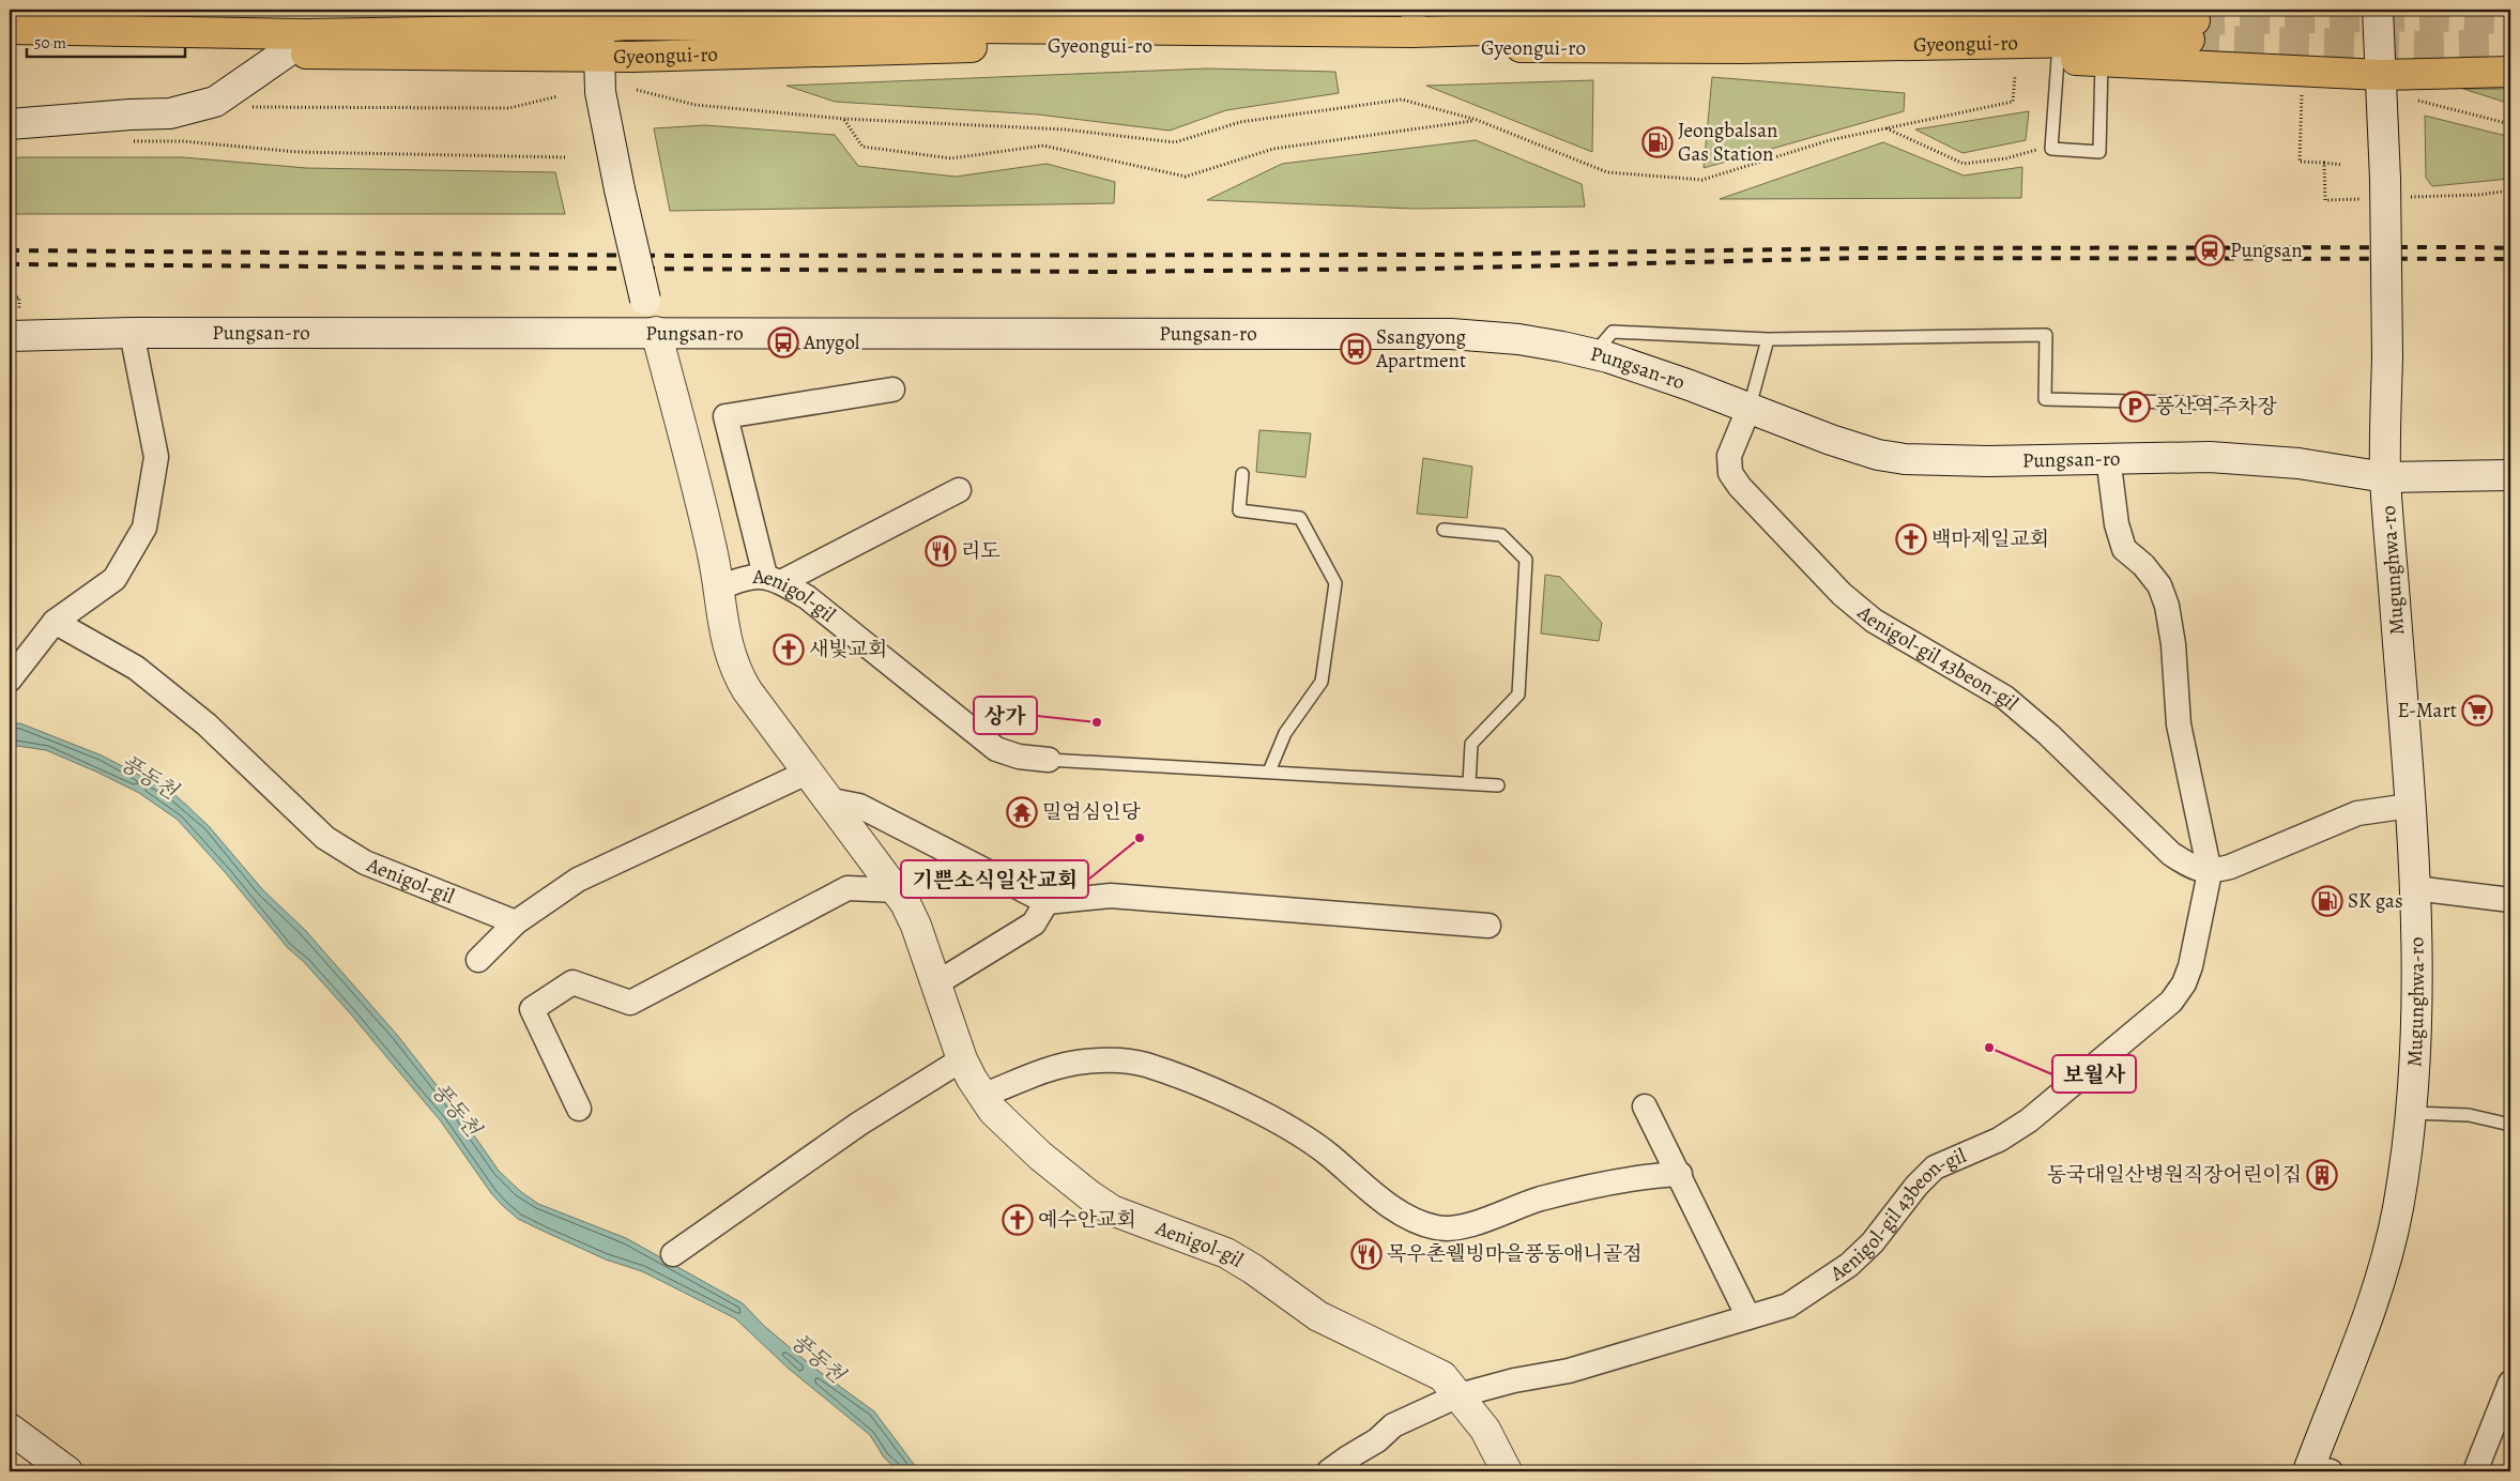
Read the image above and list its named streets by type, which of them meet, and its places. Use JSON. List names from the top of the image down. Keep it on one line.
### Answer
{"streets":{"main road":["Gyeongui-ro","Pungsan-ro","Mugunghwa-ro","Aenigol-gil"],"street":["Aenigol-gil 43beon-gil"]},"crossings":[["Gyeongui-ro","Aenigol-gil"],["Pungsan-ro","Mugunghwa-ro"],["Pungsan-ro","Aenigol-gil"],["Pungsan-ro","Aenigol-gil 43beon-gil"],["Aenigol-gil","Aenigol-gil 43beon-gil"]],"water":["풍동천"],"places":{"fuel station":["Jeongbalsan Gas Station","SK gas"],"station":["Pungsan"],"bus stop":["Anygol","Ssangyong Apartment"],"parking":["풍산역 주차장"],"church":["백마제일교회","새빛교회","예수안교회"],"restaurant":["리도","목우촌웰빙마을풍동애니골점"],"supermarket":["E-Mart"],"other":["상가","기쁜소식일산교회","보월사"],"temple":["밀엄심인당"],"building":["동국대일산병원직장어린이집"]},"scale_bar":"50 m"}
